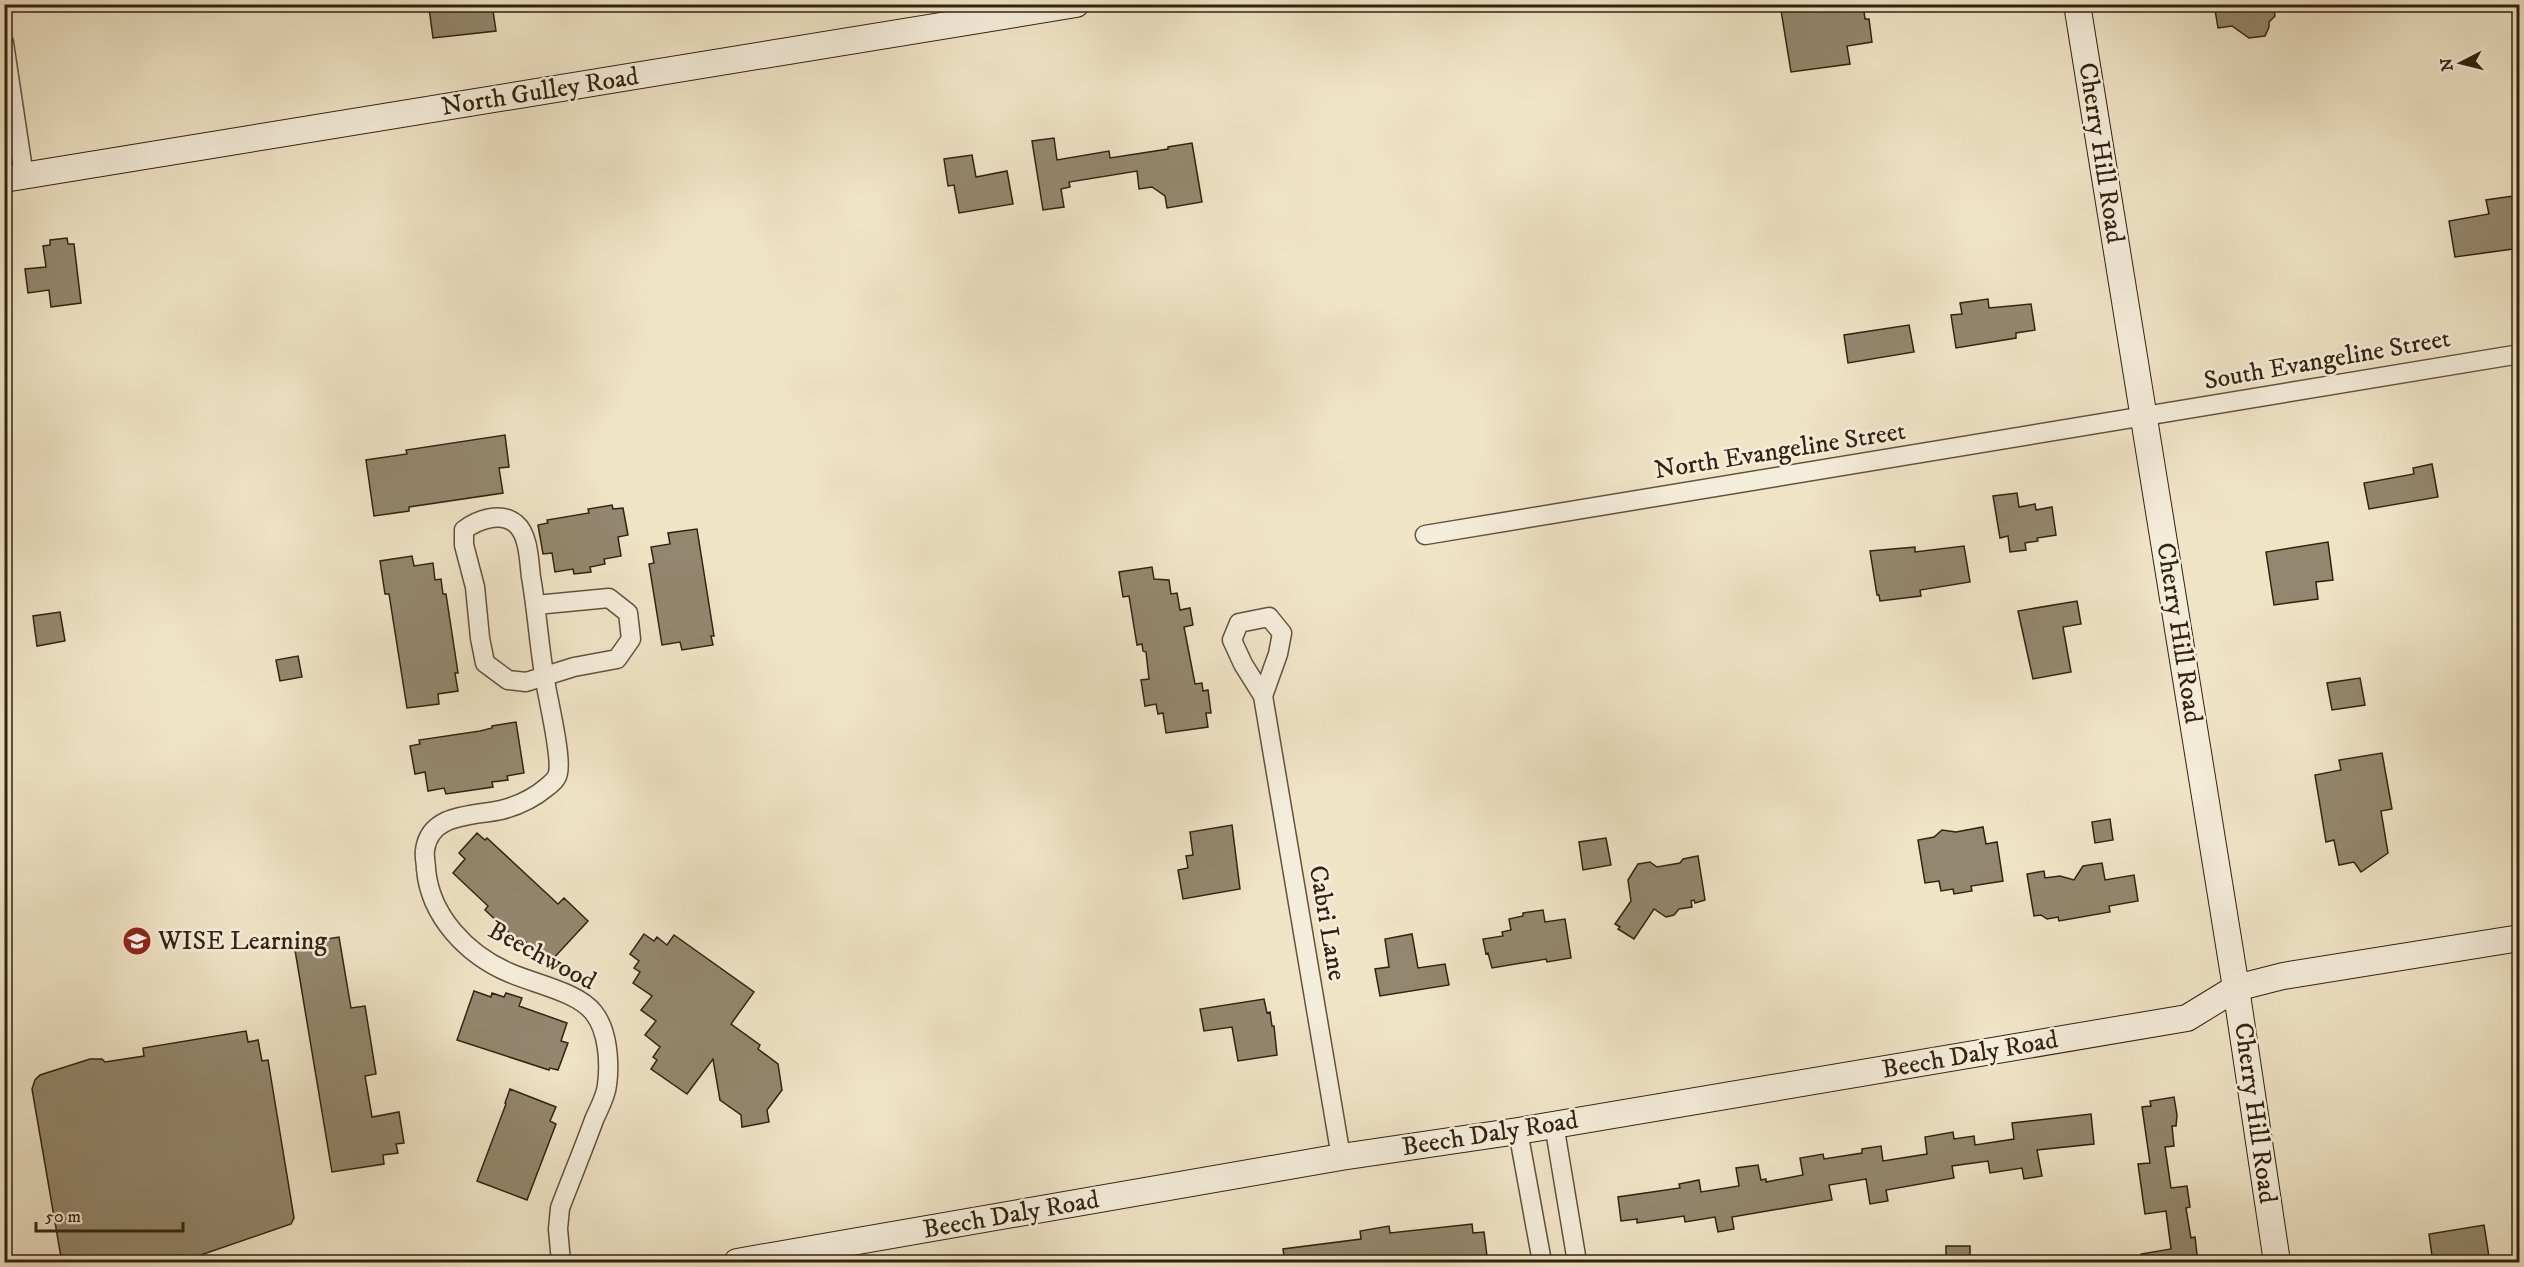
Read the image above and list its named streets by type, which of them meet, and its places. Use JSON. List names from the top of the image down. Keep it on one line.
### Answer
{"streets":{"main road":["North Gulley Road","Cherry Hill Road","Beech Daly Road"],"street":["South Evangeline Street","North Evangeline Street","Cabri Lane","Beechwood"]},"crossings":[["Cherry Hill Road","South Evangeline Street"],["Cherry Hill Road","North Evangeline Street"],["Cherry Hill Road","Beech Daly Road"],["South Evangeline Street","North Evangeline Street"],["Cabri Lane","Beech Daly Road"]],"places":{"school or university":["WISE Learning"]},"scale_bar":"50 m","north":"left"}
